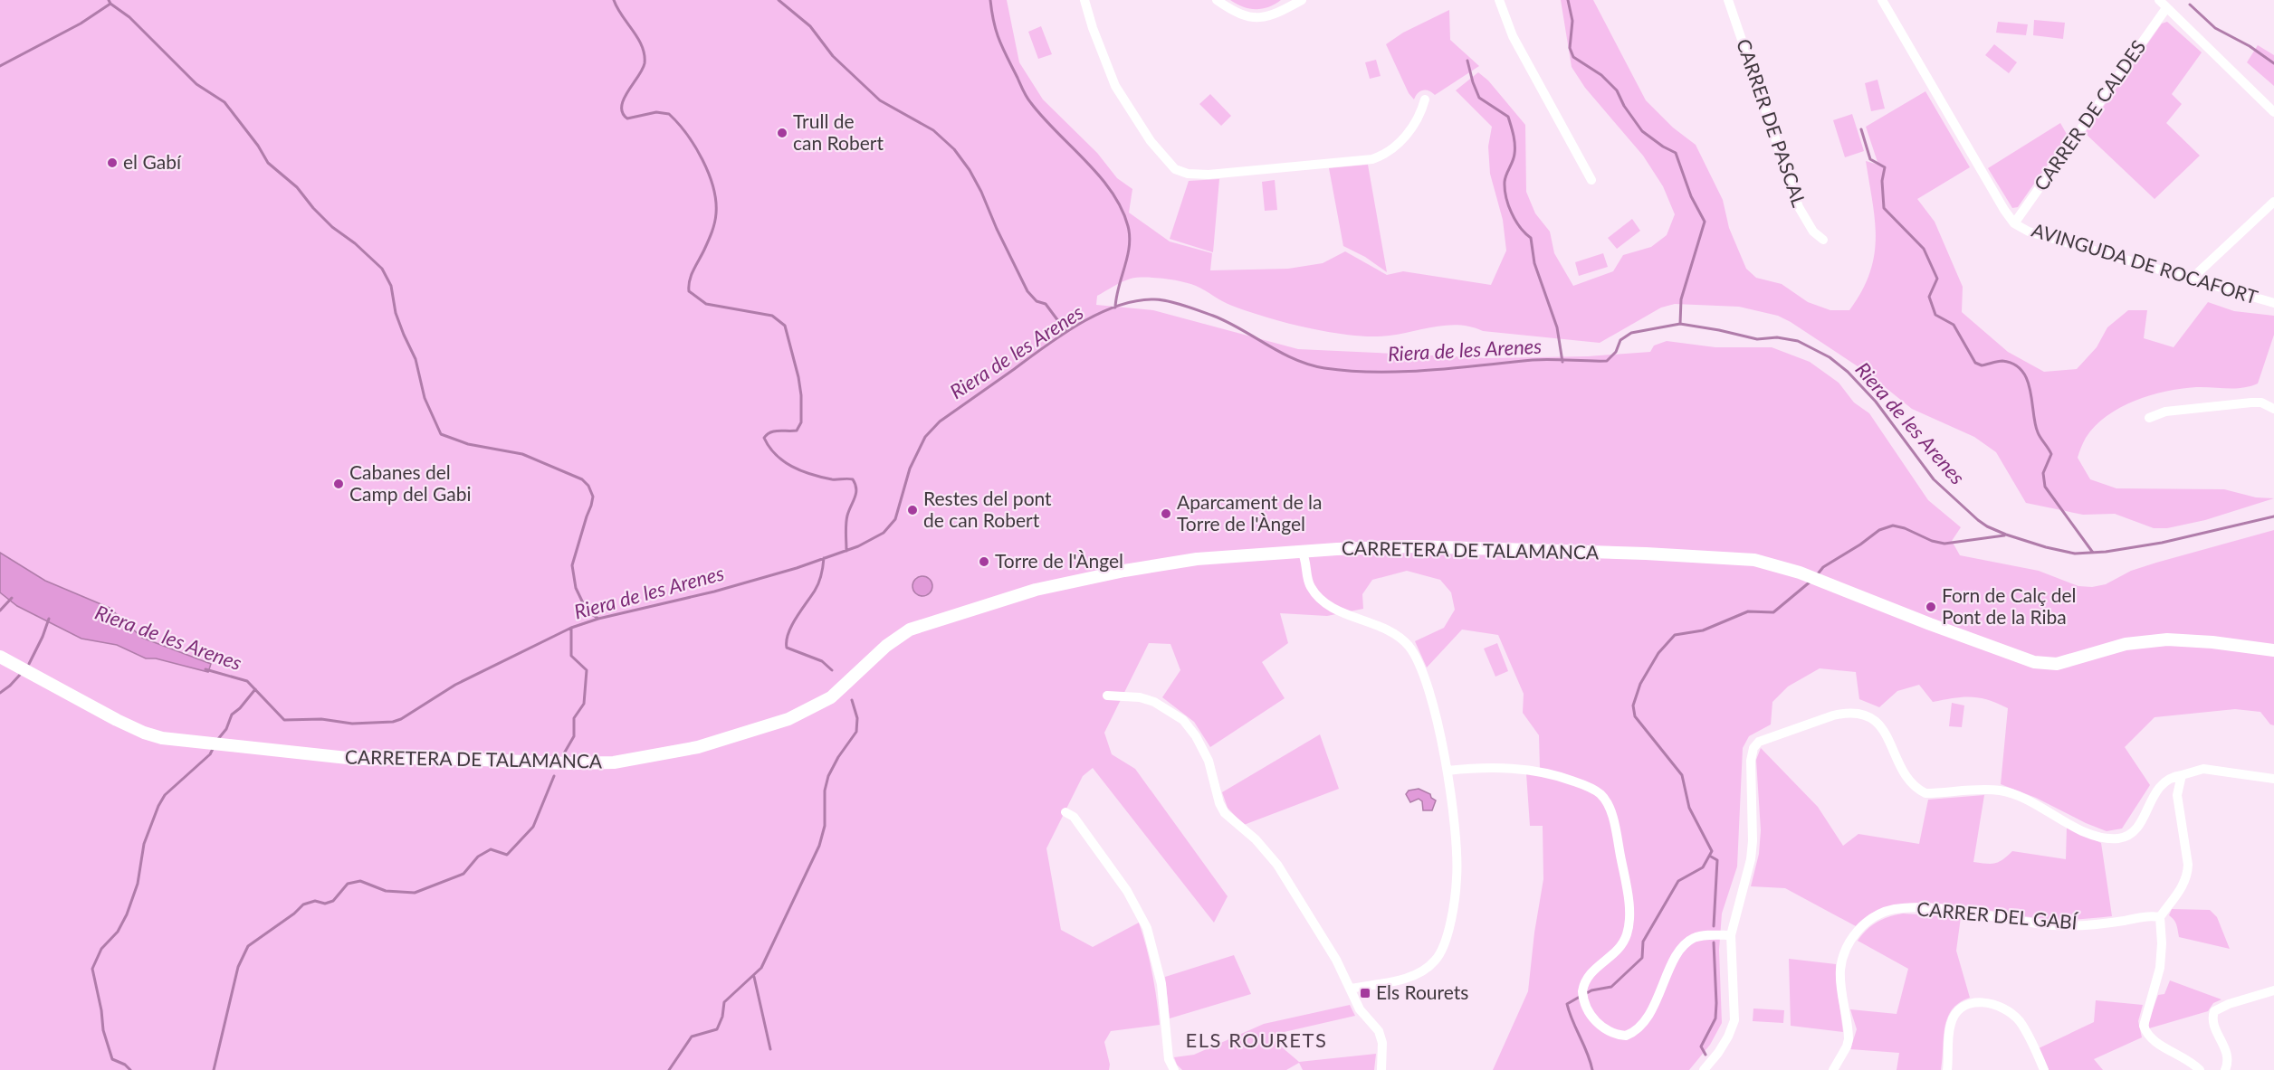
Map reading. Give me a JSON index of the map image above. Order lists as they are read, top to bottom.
{
  "streets": {
    "street": [
      "CARRER DE CALDES",
      "CARRER DE PASCAL",
      "AVINGUDA DE ROCAFORT",
      "CARRETERA DE TALAMANCA",
      "CARRER DEL GABÍ"
    ]
  },
  "crossings": [
    ["CARRER DE CALDES", "AVINGUDA DE ROCAFORT"]
  ],
  "districts": ["ELS ROURETS"],
  "water": ["Riera de les Arenes"],
  "places": {
    "other": [
      "Trull de can Robert",
      "el Gabí",
      "Cabanes del Camp del Gabi",
      "Restes del pont de can Robert",
      "Aparcament de la Torre de l'Àngel",
      "Torre de l'Àngel",
      "Forn de Calç del Pont de la Riba"
    ],
    "transit": ["Els Rourets"]
  }
}
